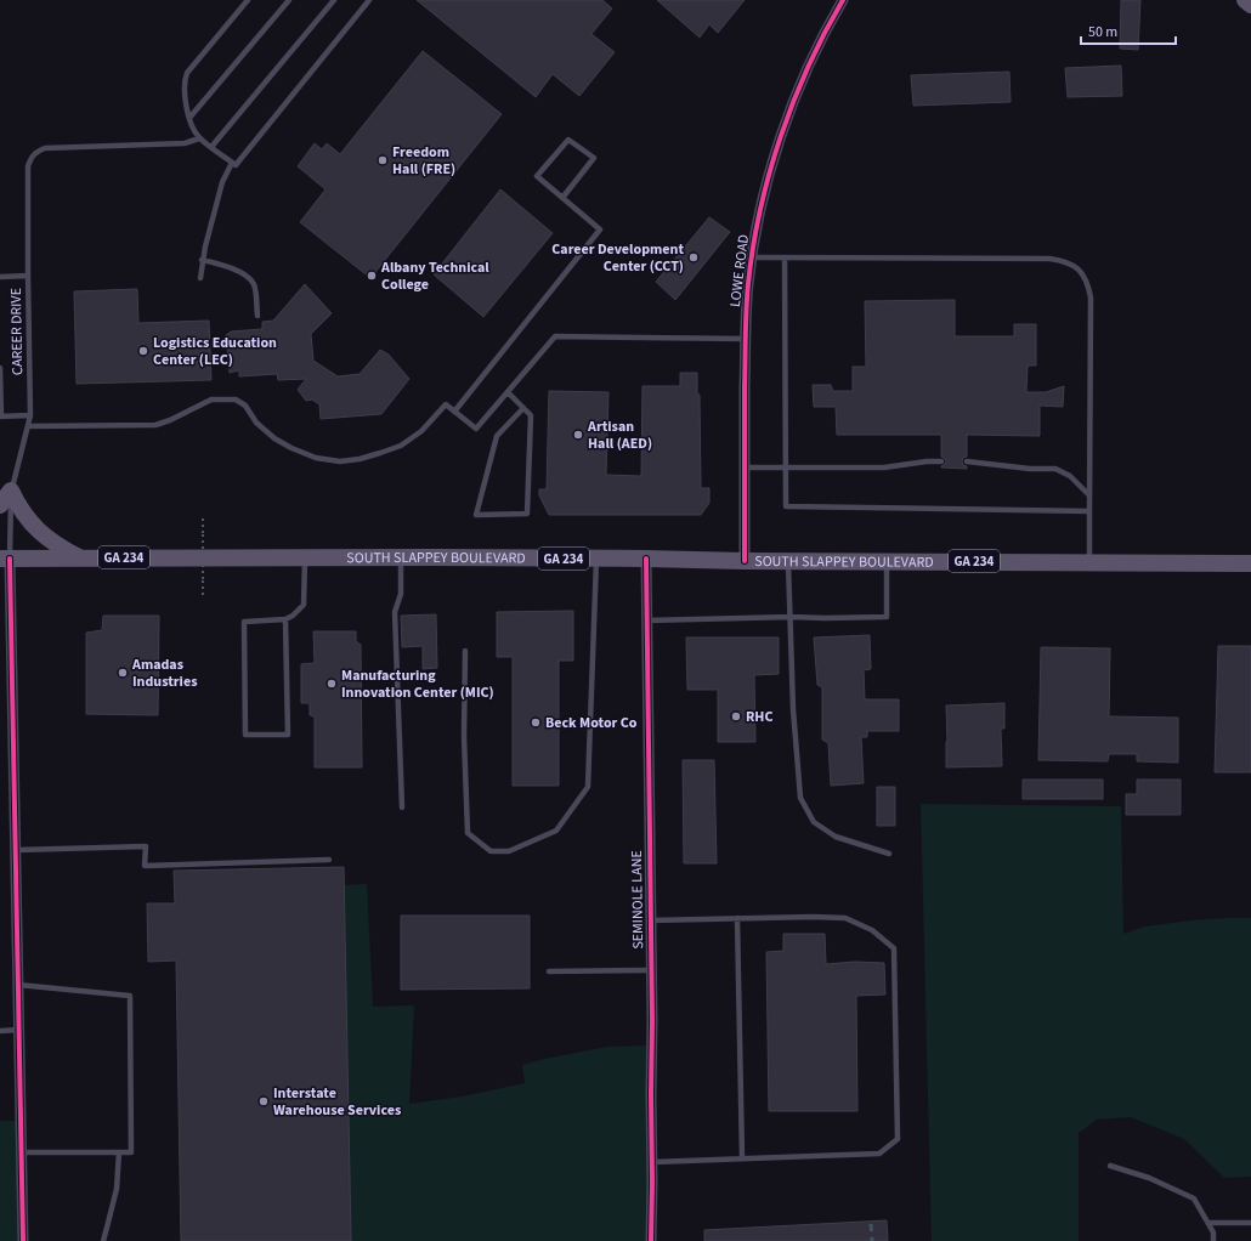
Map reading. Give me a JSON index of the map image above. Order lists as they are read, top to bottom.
{
  "streets": {
    "main road": ["GA 234", "SOUTH SLAPPEY BOULEVARD"],
    "street": ["LOWE ROAD", "SEMINOLE LANE"],
    "lane": ["CAREER DRIVE"]
  },
  "crossings": [
    ["LOWE ROAD", "SOUTH SLAPPEY BOULEVARD"],
    ["CAREER DRIVE", "SOUTH SLAPPEY BOULEVARD"],
    ["SOUTH SLAPPEY BOULEVARD", "SEMINOLE LANE"]
  ],
  "places": [
    "Freedom Hall (FRE)",
    "Career Development Center (CCT)",
    "Albany Technical College",
    "Logistics Education Center (LEC)",
    "Artisan Hall (AED)",
    "Amadas Industries",
    "Manufacturing Innovation Center (MIC)",
    "RHC",
    "Beck Motor Co",
    "Interstate Warehouse Services"
  ],
  "scale_bar": "50 m"
}
